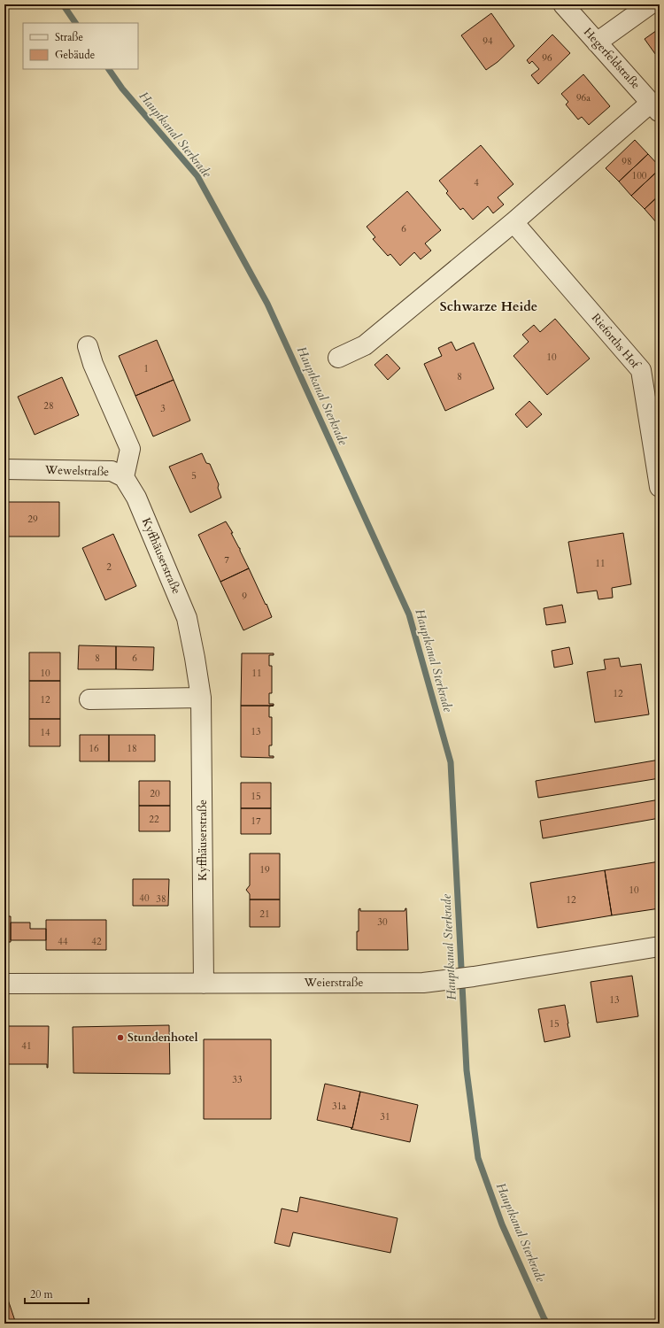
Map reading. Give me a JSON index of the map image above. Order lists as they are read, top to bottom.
{
  "streets": {
    "street": [
      "Hegerfeldstraße",
      "Rieforths Hof",
      "Wewelstraße",
      "Kyffhäuserstraße",
      "Weierstraße"
    ]
  },
  "crossings": [
    ["Wewelstraße", "Kyffhäuserstraße"],
    ["Kyffhäuserstraße", "Weierstraße"]
  ],
  "districts": ["Schwarze Heide"],
  "water": ["Hauptkanal Sterkrade"],
  "places": ["Stundenhotel"],
  "house_numbers": [
    "94",
    "96",
    "96a",
    "98",
    "100",
    "4",
    "6",
    "10",
    "1",
    "8",
    "28",
    "3",
    "5",
    "29",
    "7",
    "11",
    "2",
    "9",
    "8",
    "6",
    "10",
    "11",
    "12",
    "12",
    "13",
    "14",
    "16",
    "18",
    "20",
    "15",
    "22",
    "17",
    "19",
    "10",
    "40",
    "38",
    "12",
    "21",
    "30",
    "44",
    "42",
    "13",
    "15",
    "41",
    "33",
    "31a",
    "31"
  ],
  "legend": ["Straße", "Gebäude"],
  "scale_bar": "20 m"
}
